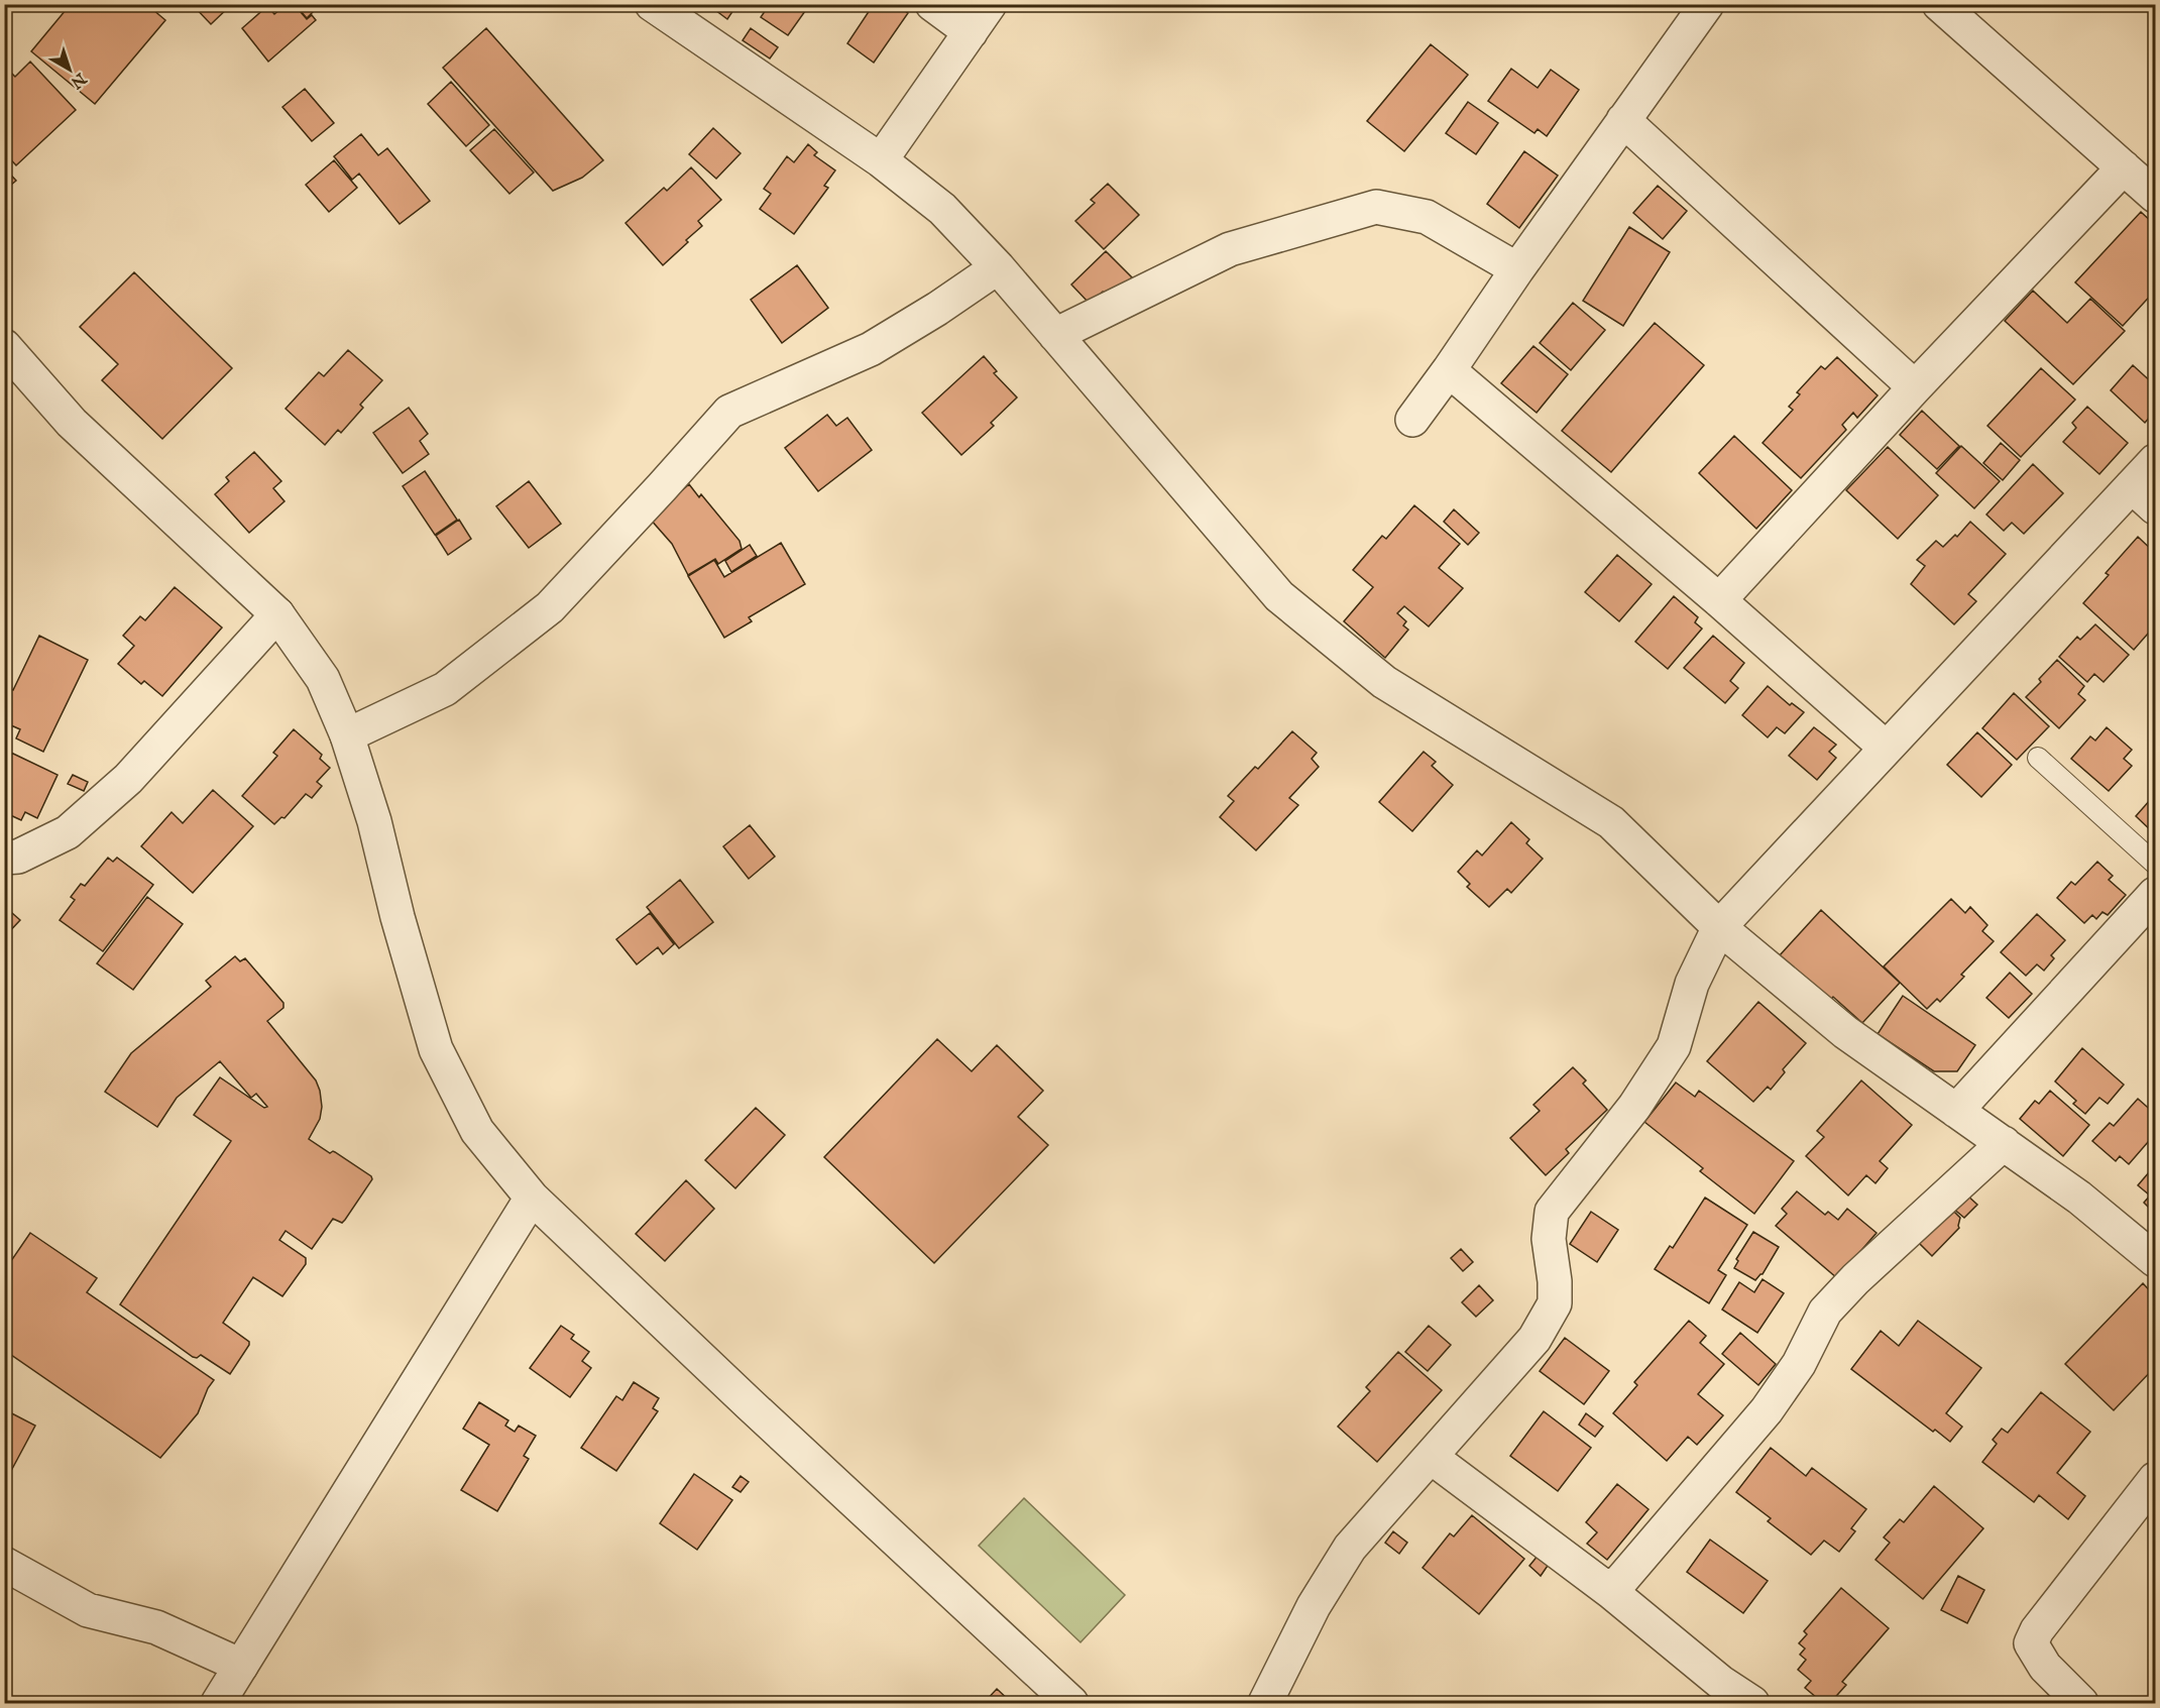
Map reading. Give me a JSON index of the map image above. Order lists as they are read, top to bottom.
{
  "north": "bottom right"
}
